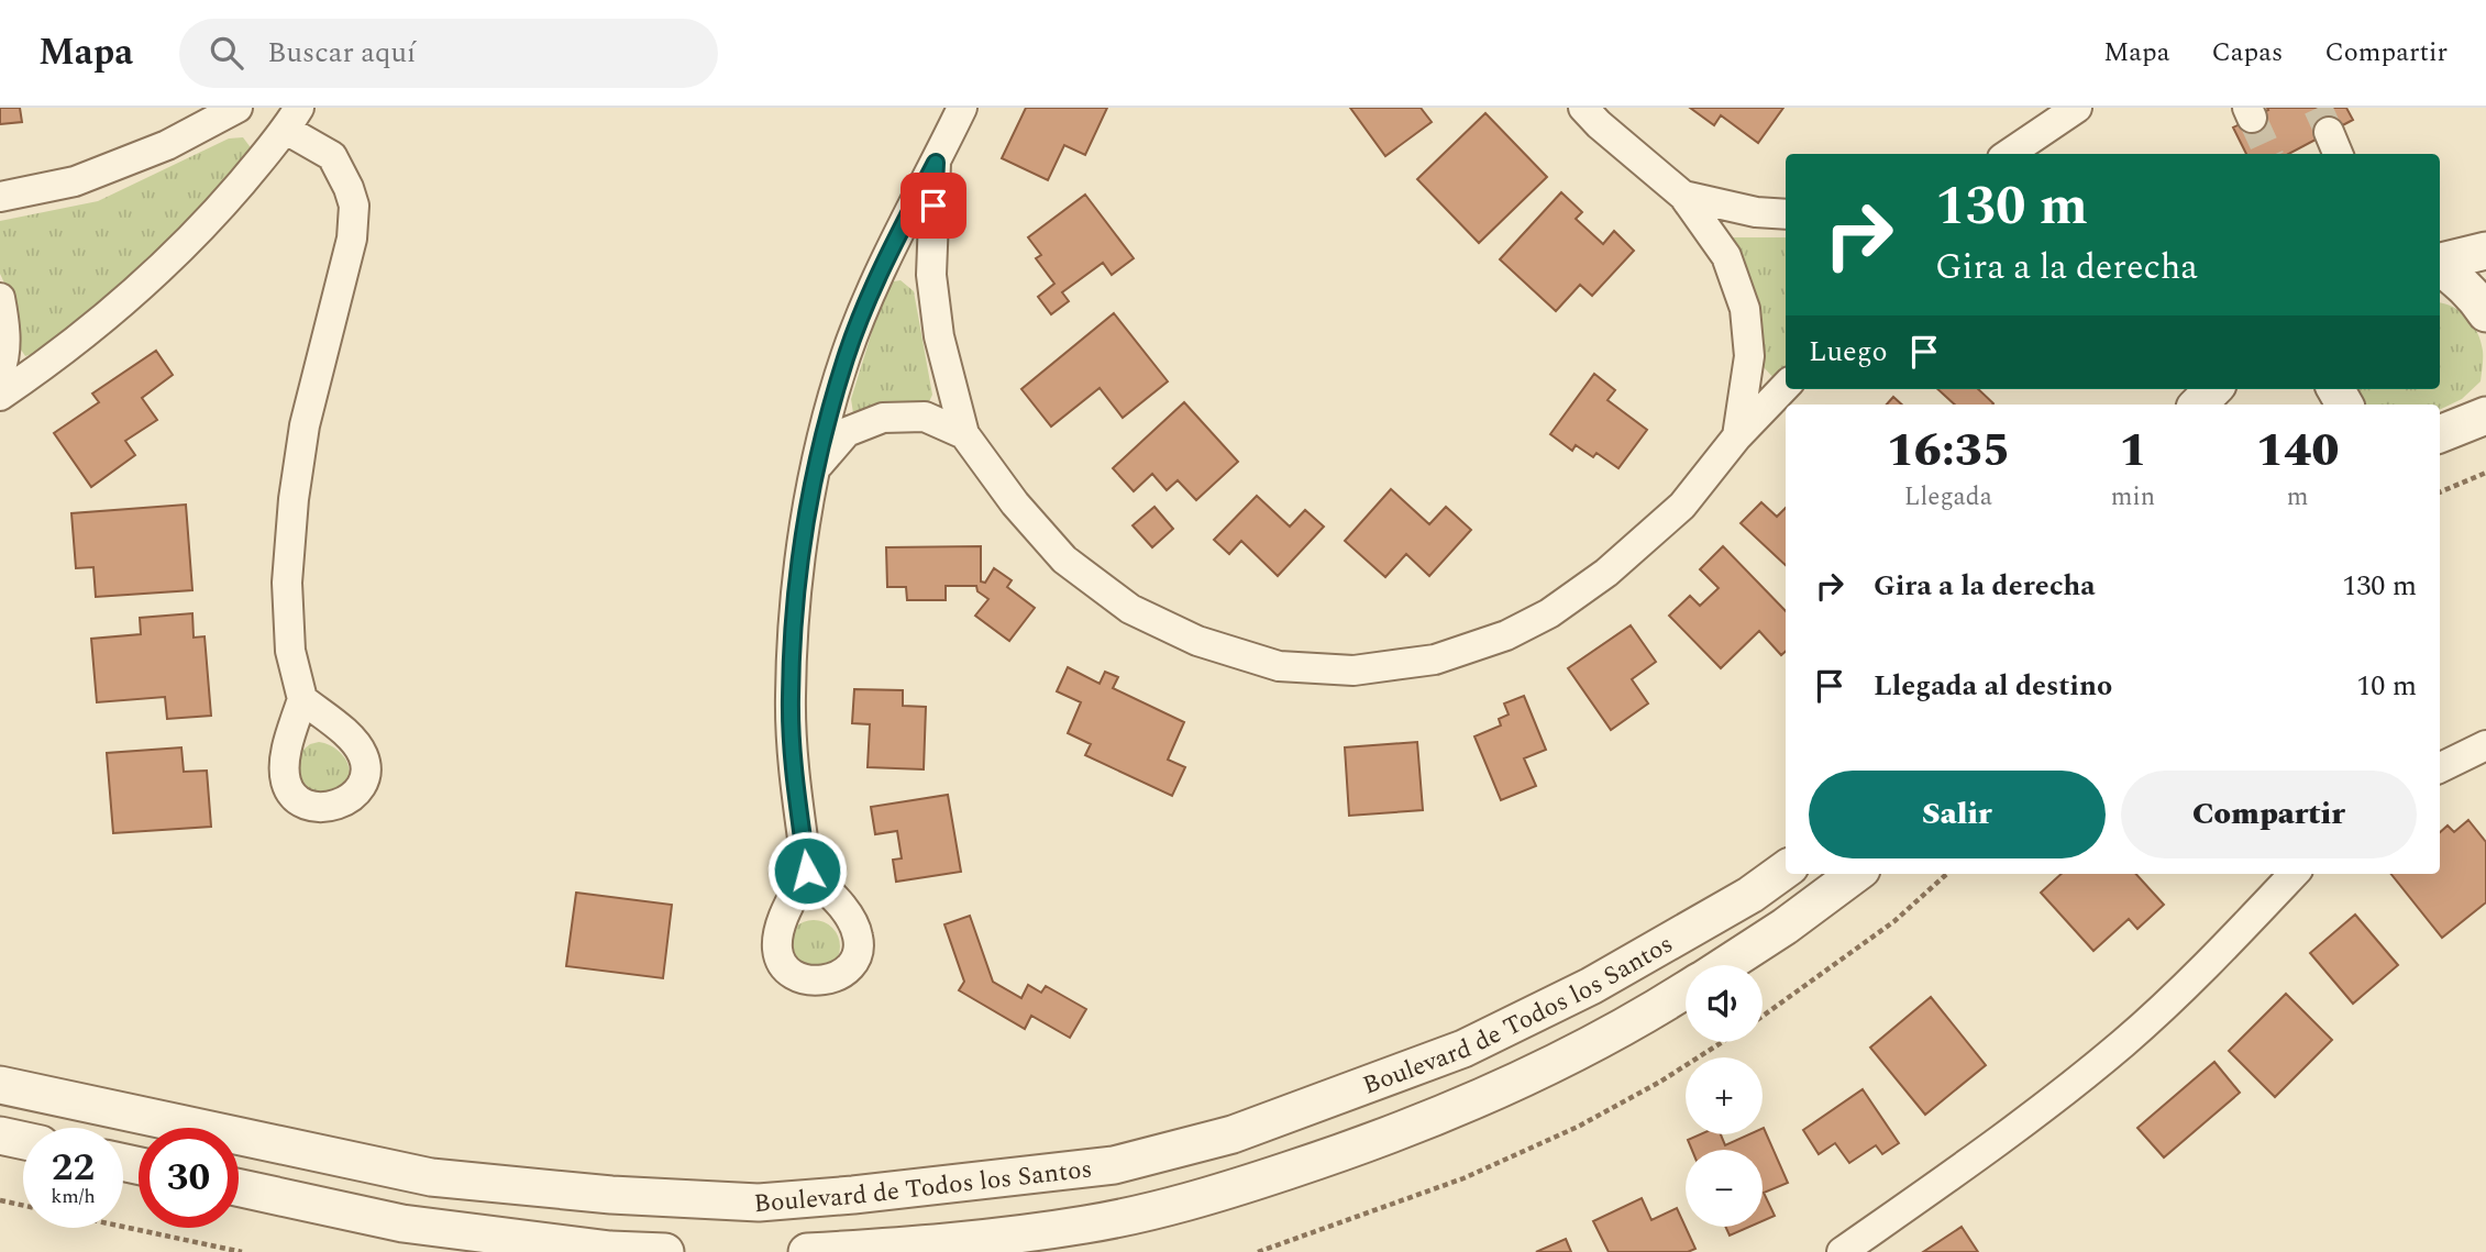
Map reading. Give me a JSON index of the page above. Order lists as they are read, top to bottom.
{
  "streets": {
    "street": ["Boulevard de Todos los Santos"]
  },
  "page": {
    "header": "Mapa",
    "search": "Buscar aquí",
    "nav": ["Mapa", "Capas", "Compartir"],
    "turn": ["130 m", "Gira a la derecha"],
    "then": "Luego",
    "eta": [
      "16:35",
      "Llegada",
      "1",
      "min",
      "140",
      "m"
    ],
    "list": [
      {
        "name": "Gira a la derecha",
        "value": "130 m"
      },
      {
        "name": "Llegada al destino",
        "value": "10 m"
      }
    ],
    "buttons": ["Salir", "Compartir"],
    "map_buttons": ["+", "−"],
    "speed": "22 km/h",
    "limit": "30"
  }
}
